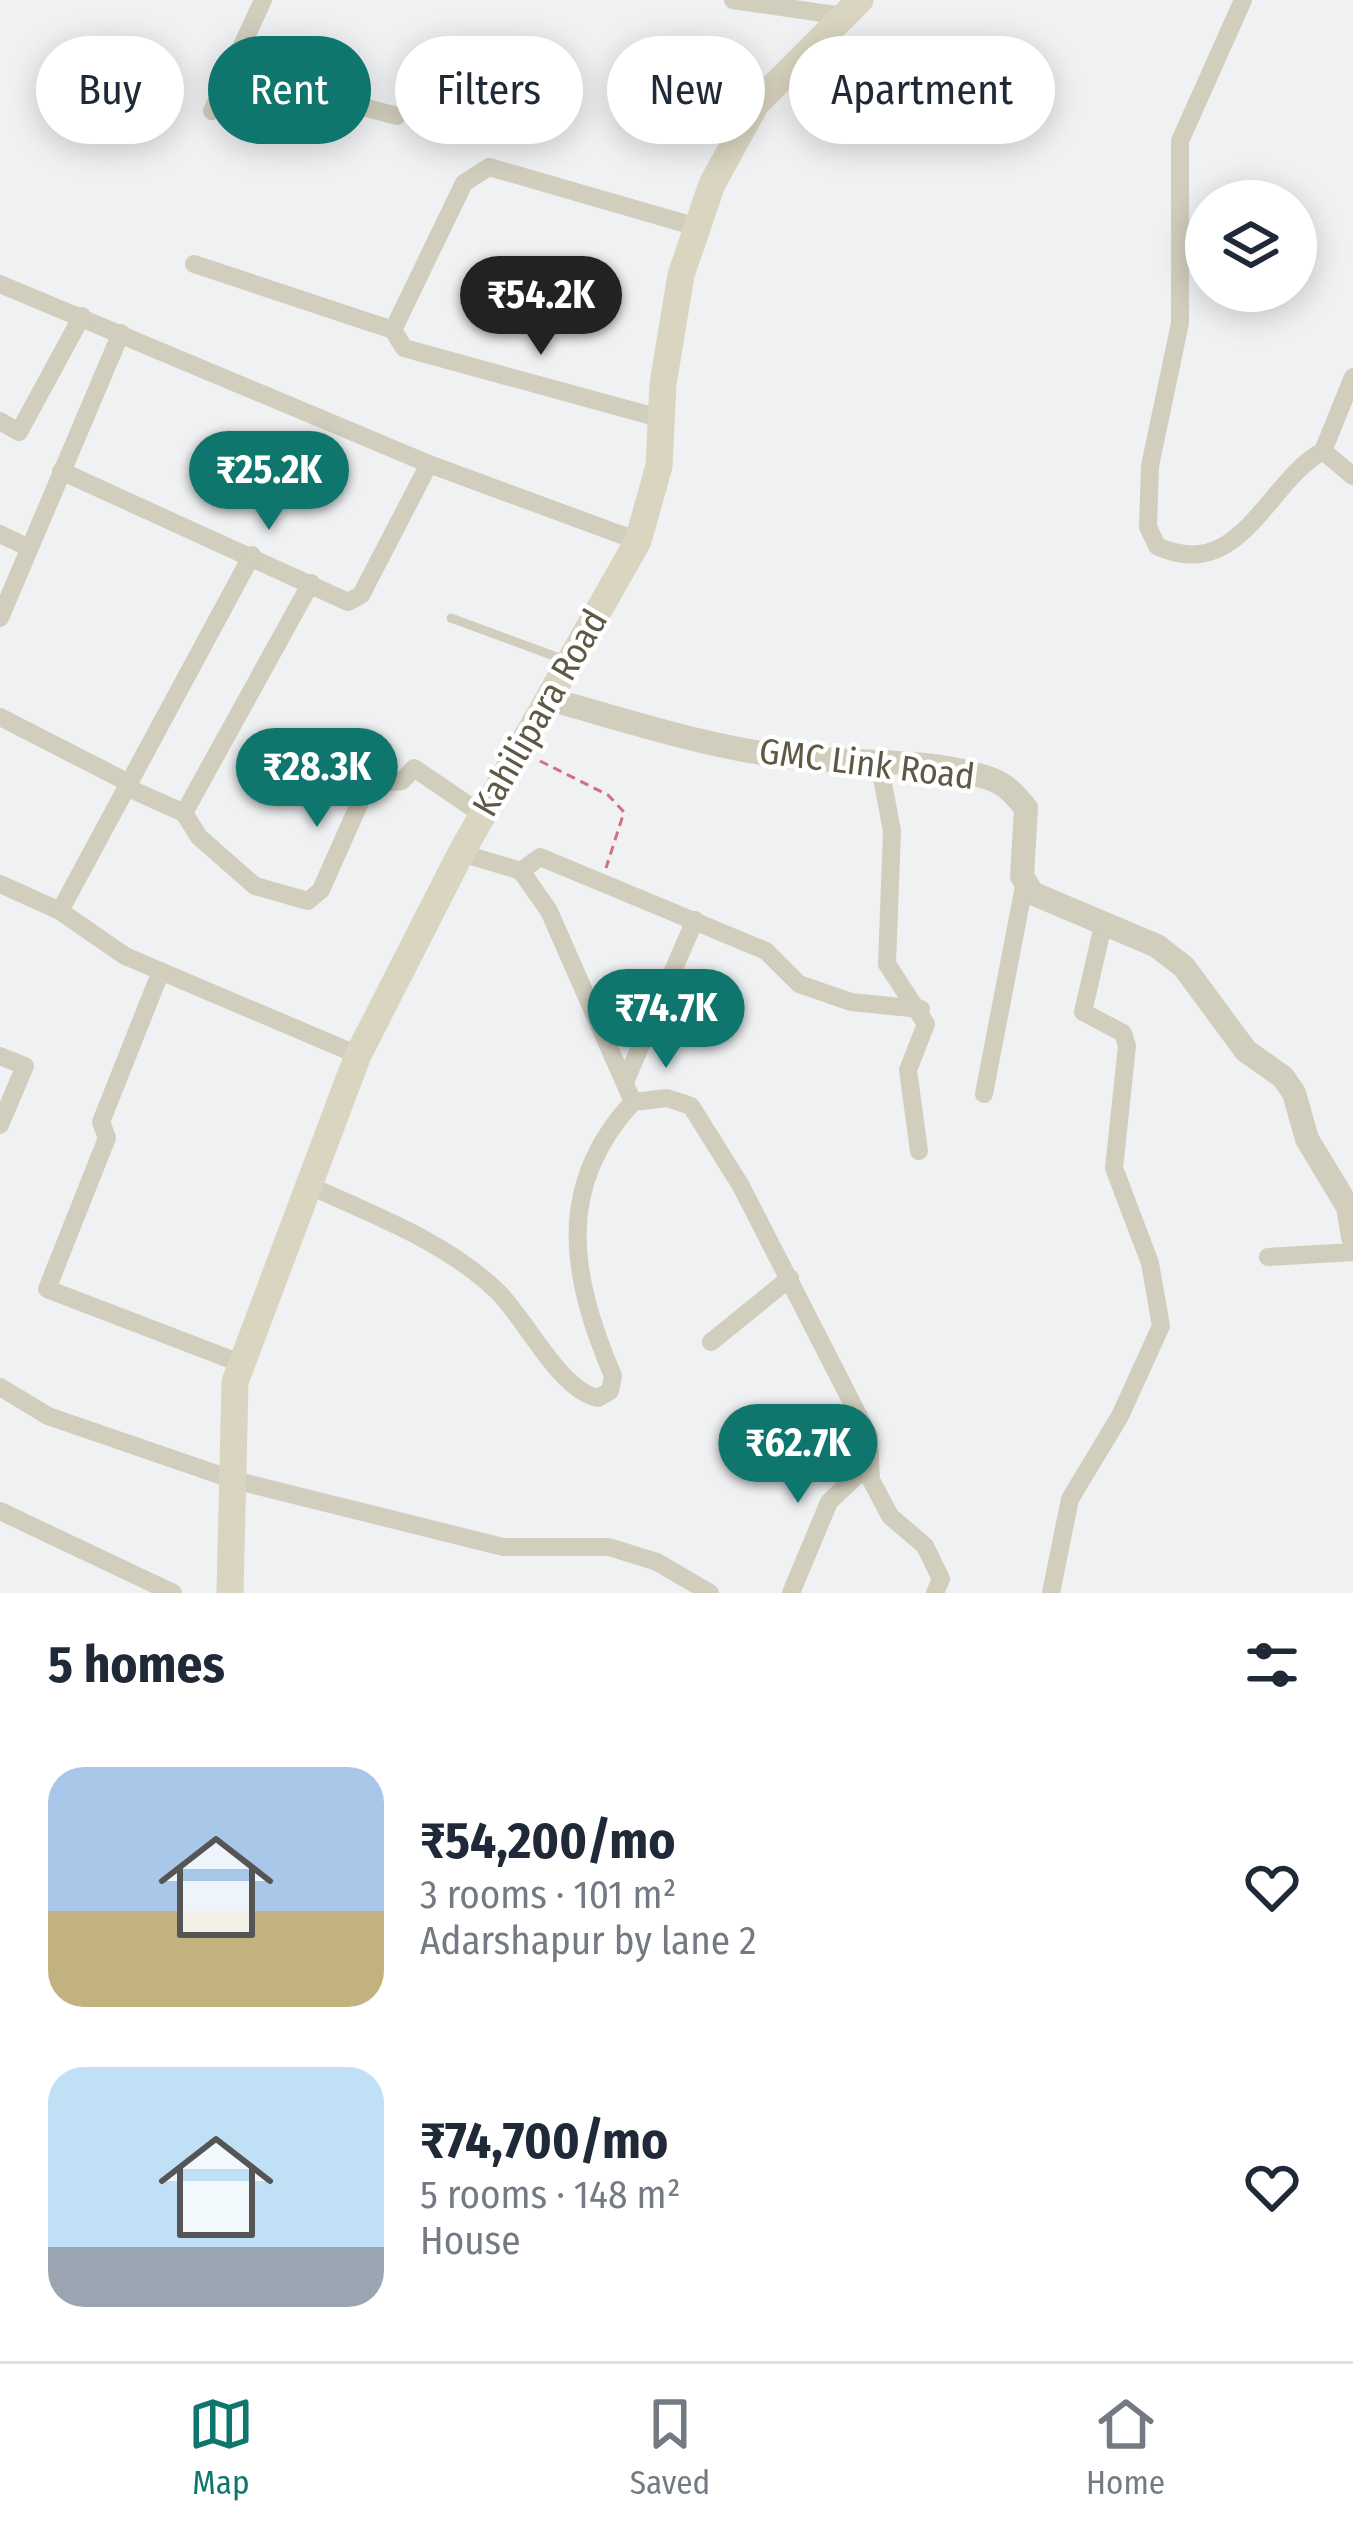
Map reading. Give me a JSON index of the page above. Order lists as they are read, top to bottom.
{
  "streets": {
    "main road": ["Kahilipara Road"],
    "street": ["GMC Link Road"]
  },
  "crossings": [
    ["Kahilipara Road", "GMC Link Road"]
  ],
  "page": {
    "chip": [
      "Buy",
      "Rent",
      "Filters",
      "New",
      "Apartment"
    ],
    "price": [
      "₹54.2K",
      "₹25.2K",
      "₹28.3K",
      "₹74.7K",
      "₹62.7K"
    ],
    "heading": "5 homes",
    "list": [
      {
        "name": "₹54,200/mo",
        "note": "3 rooms · 101 m² · Adarshapur by lane 2"
      },
      {
        "name": "₹74,700/mo",
        "note": "5 rooms · 148 m² · House"
      }
    ],
    "tabs": ["Map", "Saved", "Home"]
  }
}
